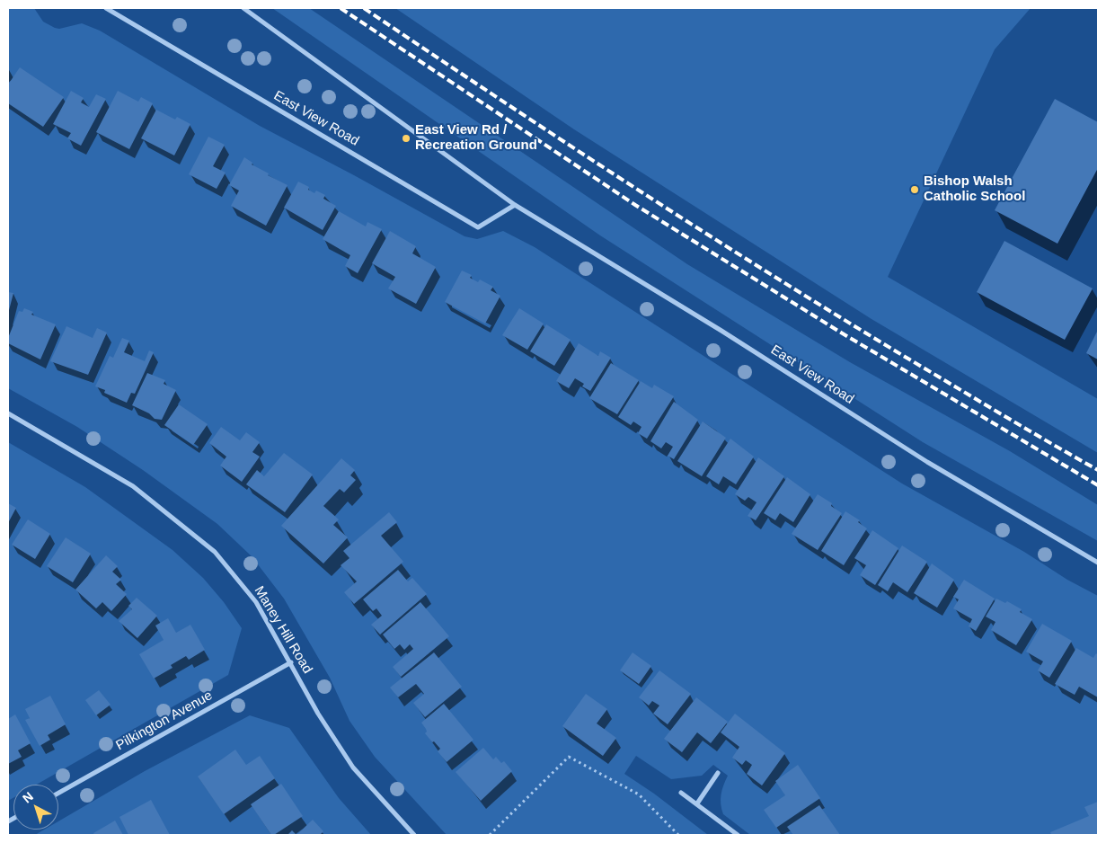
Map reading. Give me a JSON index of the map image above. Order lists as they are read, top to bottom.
{
  "streets": {
    "street": ["East View Road", "Maney Hill Road", "Pilkington Avenue"]
  },
  "crossings": [
    ["Maney Hill Road", "Pilkington Avenue"]
  ],
  "places": ["East View Rd / Recreation Ground", "Bishop Walsh Catholic School"],
  "north": "top left"
}
